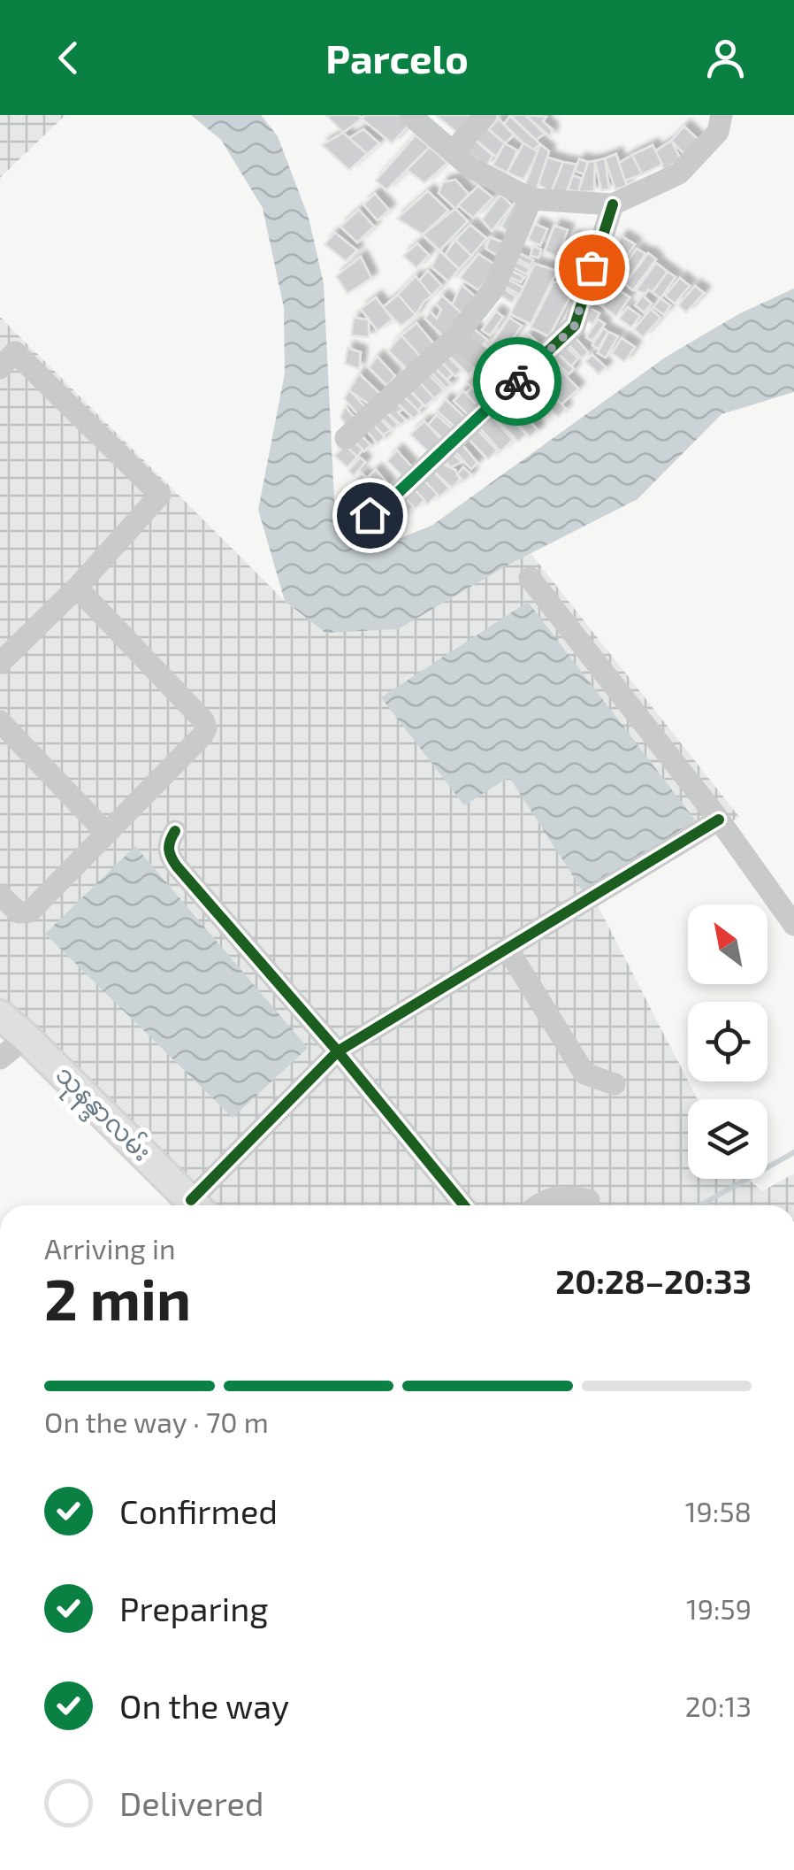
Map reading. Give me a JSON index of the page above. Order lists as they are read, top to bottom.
{
  "streets": {
    "main road": ["သုနန္ဒာလမ်း"]
  },
  "north": "top left",
  "page": {
    "header": "Parcelo",
    "heading": ["2 min", "Arriving in", "20:28–20:33"],
    "bar": "On the way · 70 m",
    "list": [
      ["Confirmed", "19:58"],
      ["Preparing", "19:59"],
      ["On the way", "20:13"],
      "Delivered"
    ]
  }
}
